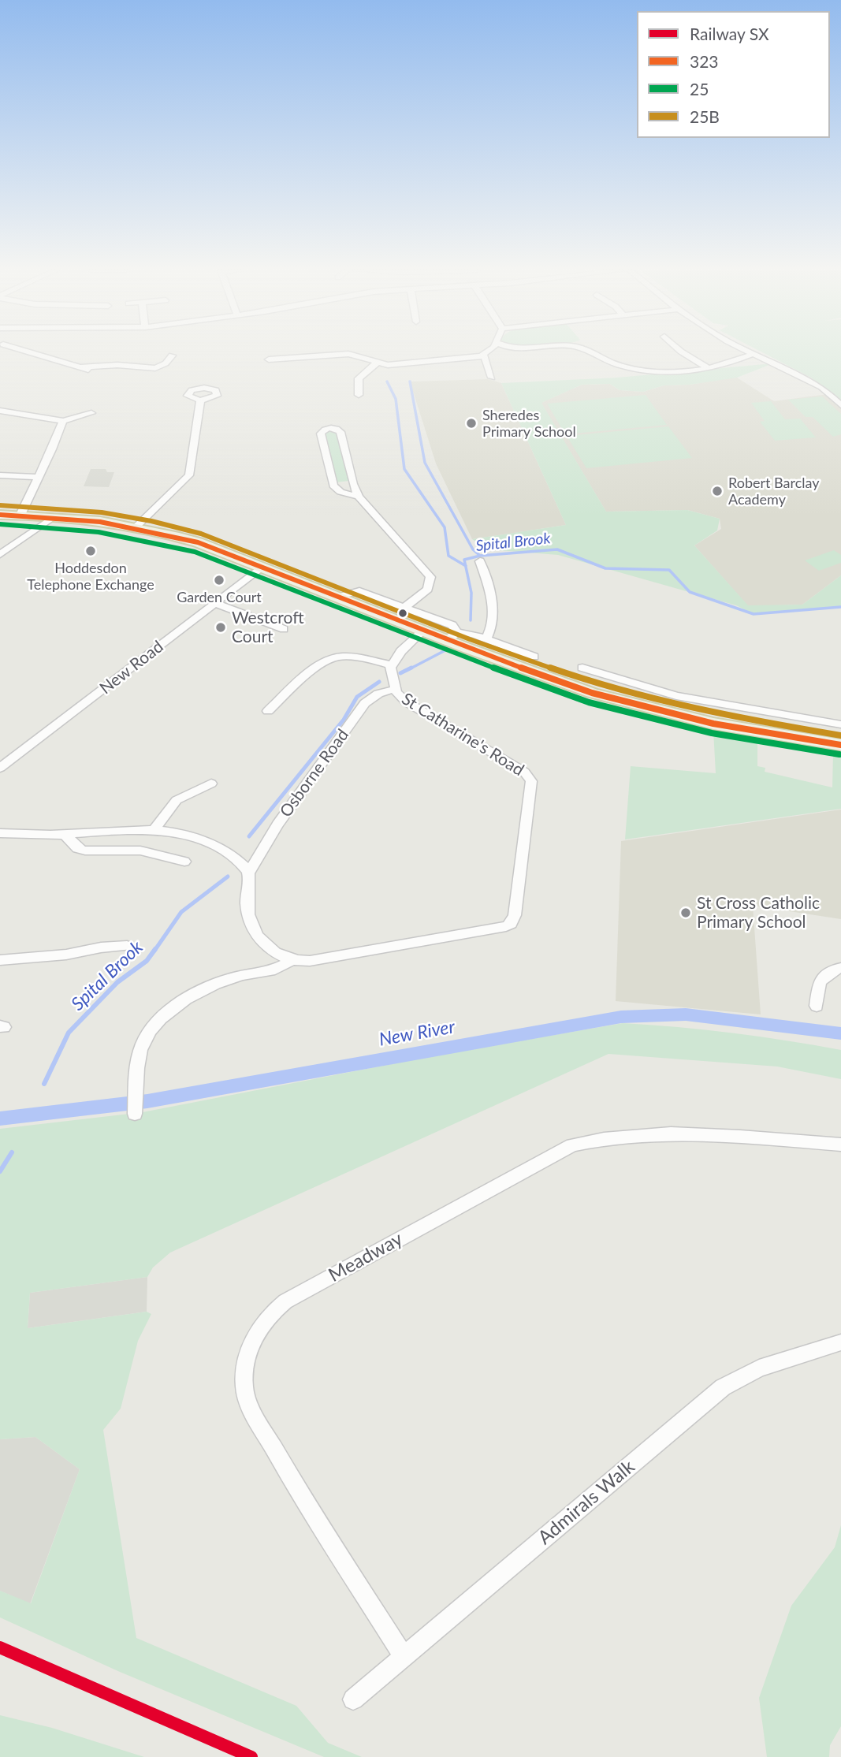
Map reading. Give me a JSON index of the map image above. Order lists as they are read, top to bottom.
{
  "streets": {
    "street": [
      "New Road",
      "St Catharine's Road",
      "Osborne Road",
      "Meadway",
      "Admirals Walk"
    ]
  },
  "crossings": [
    ["St Catharine's Road", "Osborne Road"],
    ["Meadway", "Admirals Walk"]
  ],
  "water": ["Spital Brook", "New River"],
  "places": [
    "Sheredes Primary School",
    "Robert Barclay Academy",
    "Hoddesdon Telephone Exchange",
    "Garden Court",
    "Westcroft Court",
    "St Cross Catholic Primary School"
  ],
  "lines": [
    "transit line 25B",
    "transit line 323",
    "transit line 25",
    "rail line SX"
  ],
  "legend": [
    "Railway SX",
    "323",
    "25",
    "25B"
  ]
}
